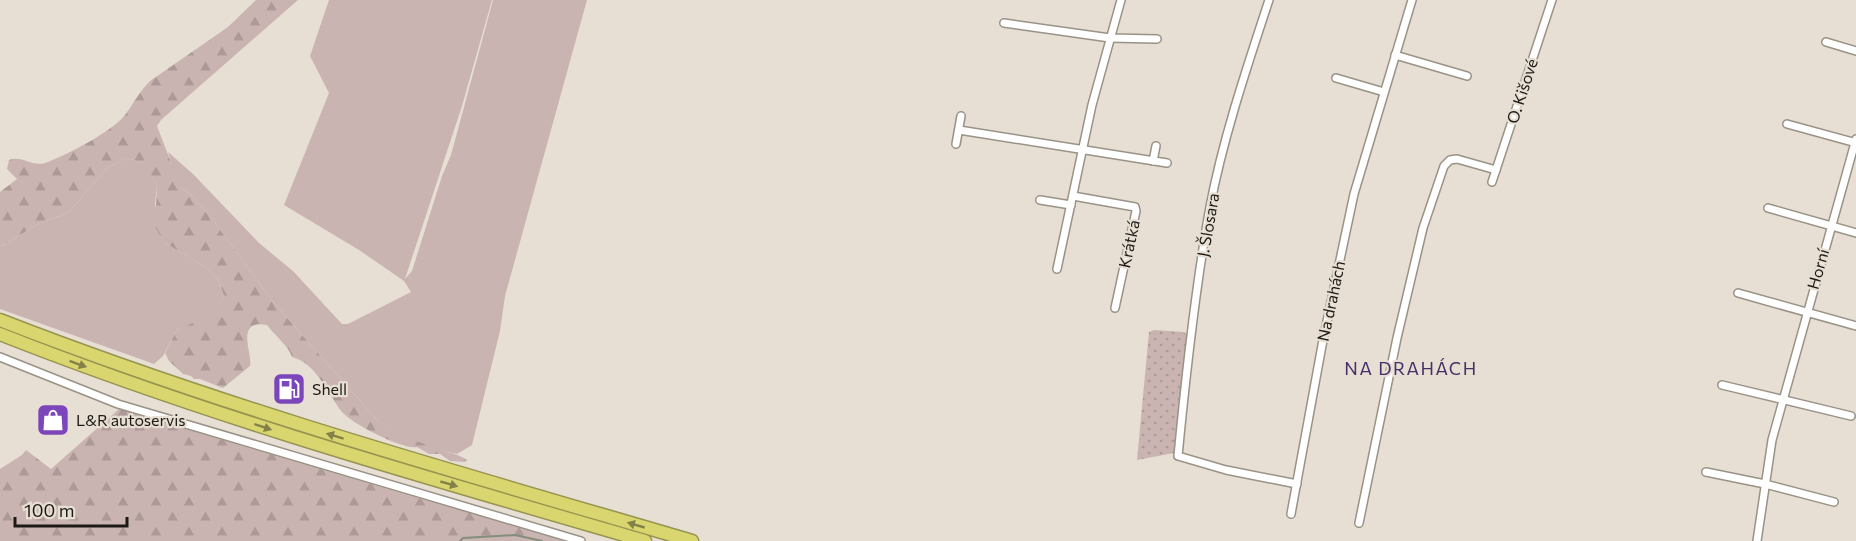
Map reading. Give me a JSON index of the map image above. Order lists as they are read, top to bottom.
{
  "streets": {
    "street": [
      "O. Kišové",
      "J. Šlosara",
      "Krátká",
      "Horní",
      "Na drahách"
    ]
  },
  "crossings": [
    ["J. Šlosara", "Na drahách"]
  ],
  "districts": ["NA DRAHÁCH"],
  "places": {
    "fuel station": ["Shell"],
    "shop": ["L&R autoservis"]
  },
  "scale_bar": "100 m"
}
